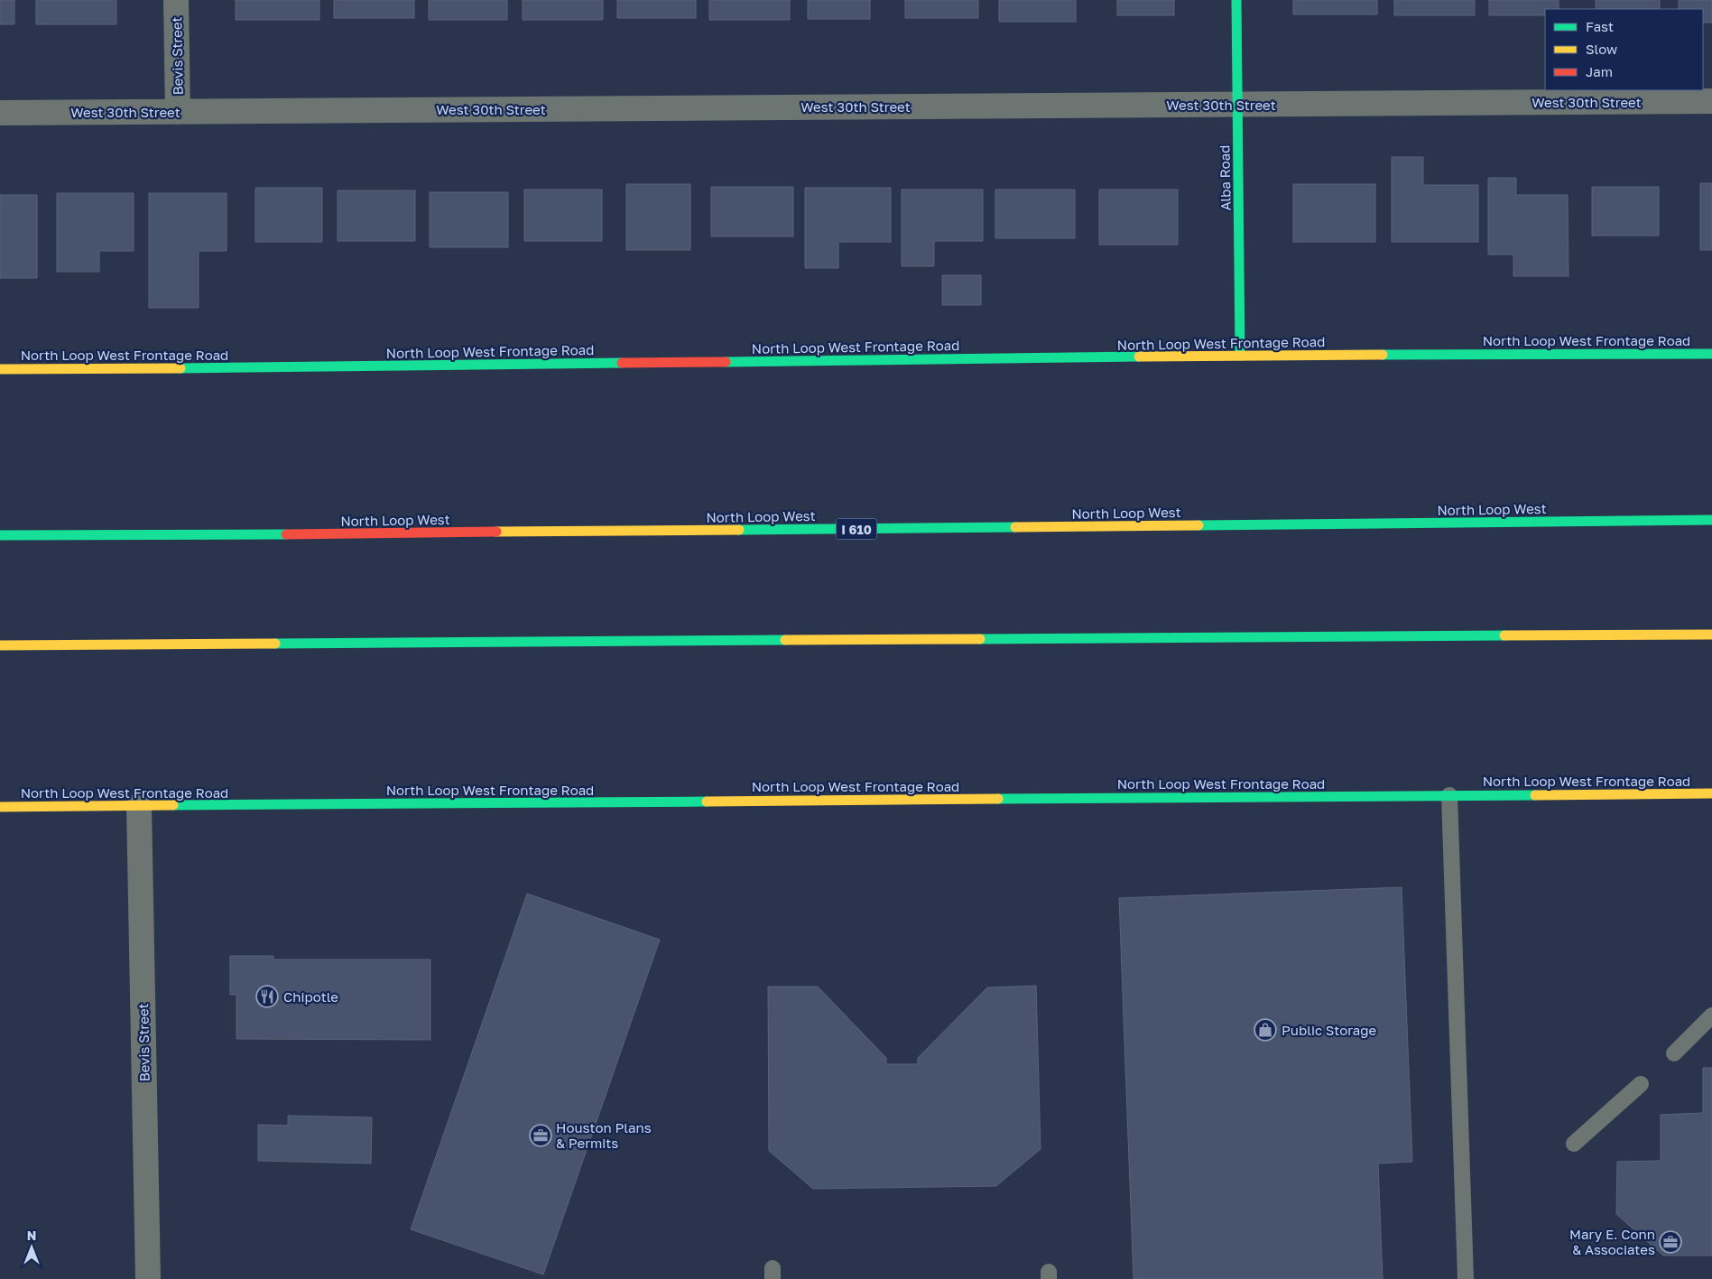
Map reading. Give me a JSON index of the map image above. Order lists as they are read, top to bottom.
{
  "streets": {
    "main road": [
      "Alba Road",
      "North Loop West Frontage Road",
      "North Loop West",
      "I 610"
    ],
    "street": ["Bevis Street", "West 30th Street"]
  },
  "crossings": [
    ["Bevis Street", "West 30th Street"],
    ["Bevis Street", "North Loop West Frontage Road"],
    ["West 30th Street", "Alba Road"],
    ["Alba Road", "North Loop West Frontage Road"]
  ],
  "places": {
    "restaurant": ["Chipotle"],
    "shop": ["Public Storage"],
    "office": ["Houston Plans & Permits", "Mary E. Conn & Associates"]
  },
  "legend": ["Fast", "Slow", "Jam"],
  "north": "top"
}
